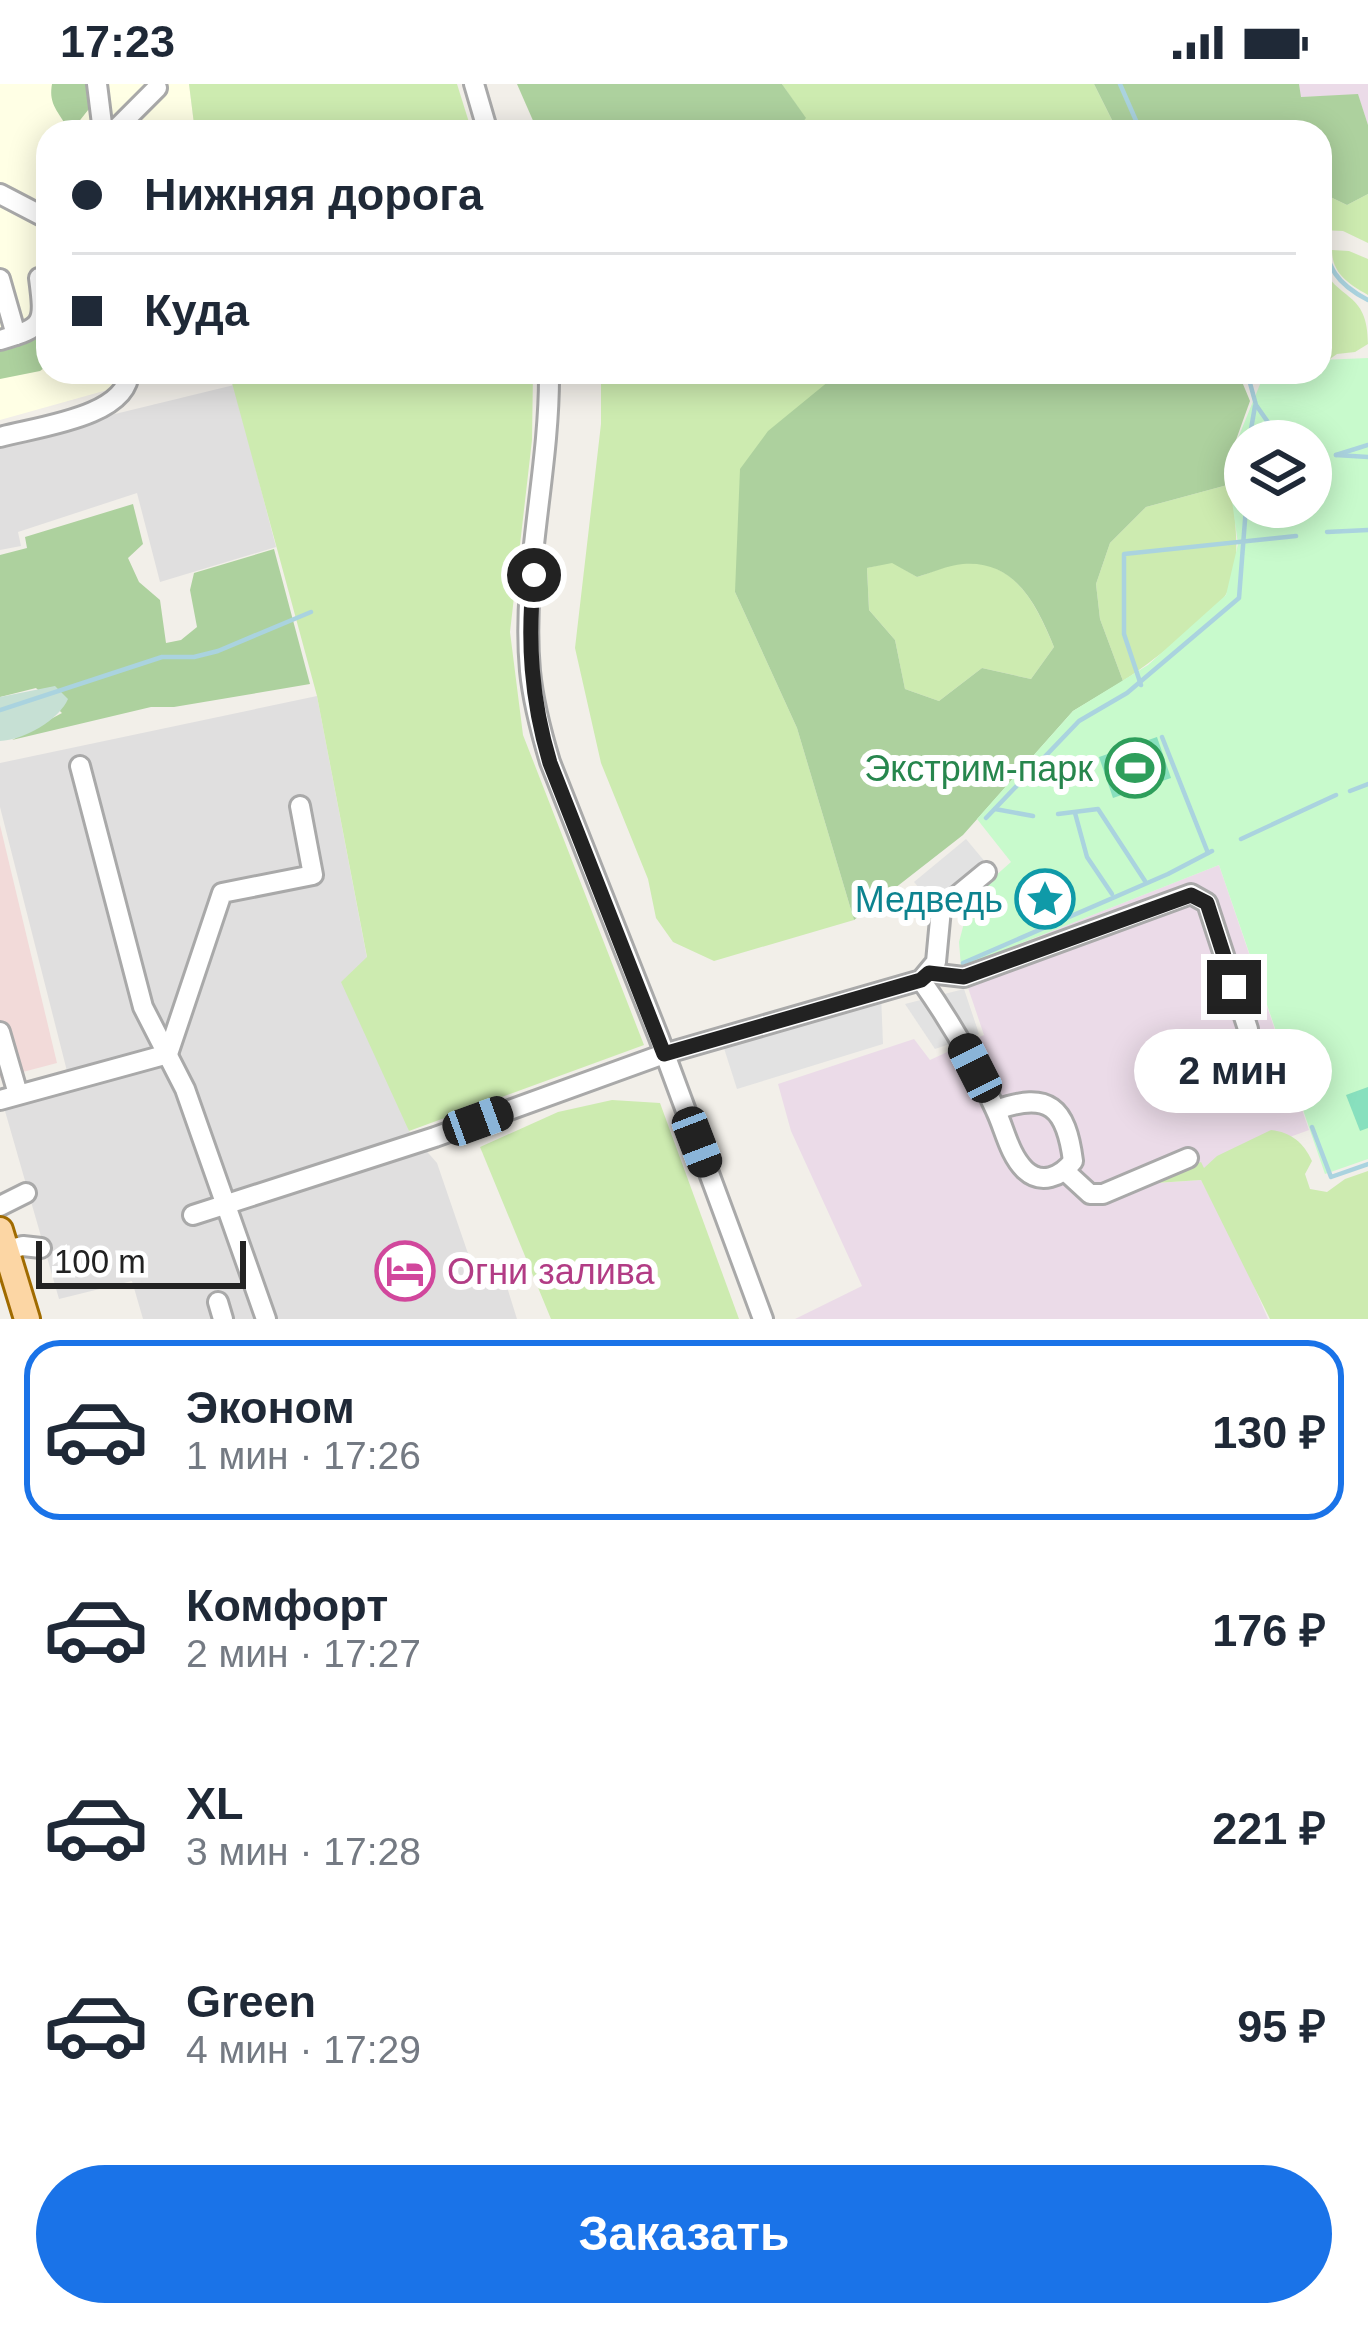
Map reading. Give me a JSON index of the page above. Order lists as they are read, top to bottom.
{
  "places": {
    "sports": ["Экстрим-парк"],
    "place": ["Медведь"],
    "hotel": ["Огни залива"]
  },
  "scale_bar": "100 m",
  "page": {
    "status": "17:23",
    "banner": ["Нижняя дорога", "Куда"],
    "bubble": "2 мин",
    "scale": "100 m",
    "list": [
      {
        "name": "Эконом",
        "note": "1 мин · 17:26",
        "value": "130 ₽"
      },
      {
        "name": "Комфорт",
        "note": "2 мин · 17:27",
        "value": "176 ₽"
      },
      {
        "name": "XL",
        "note": "3 мин · 17:28",
        "value": "221 ₽"
      },
      {
        "name": "Green",
        "note": "4 мин · 17:29",
        "value": "95 ₽"
      }
    ],
    "buttons": "Заказать"
  }
}
